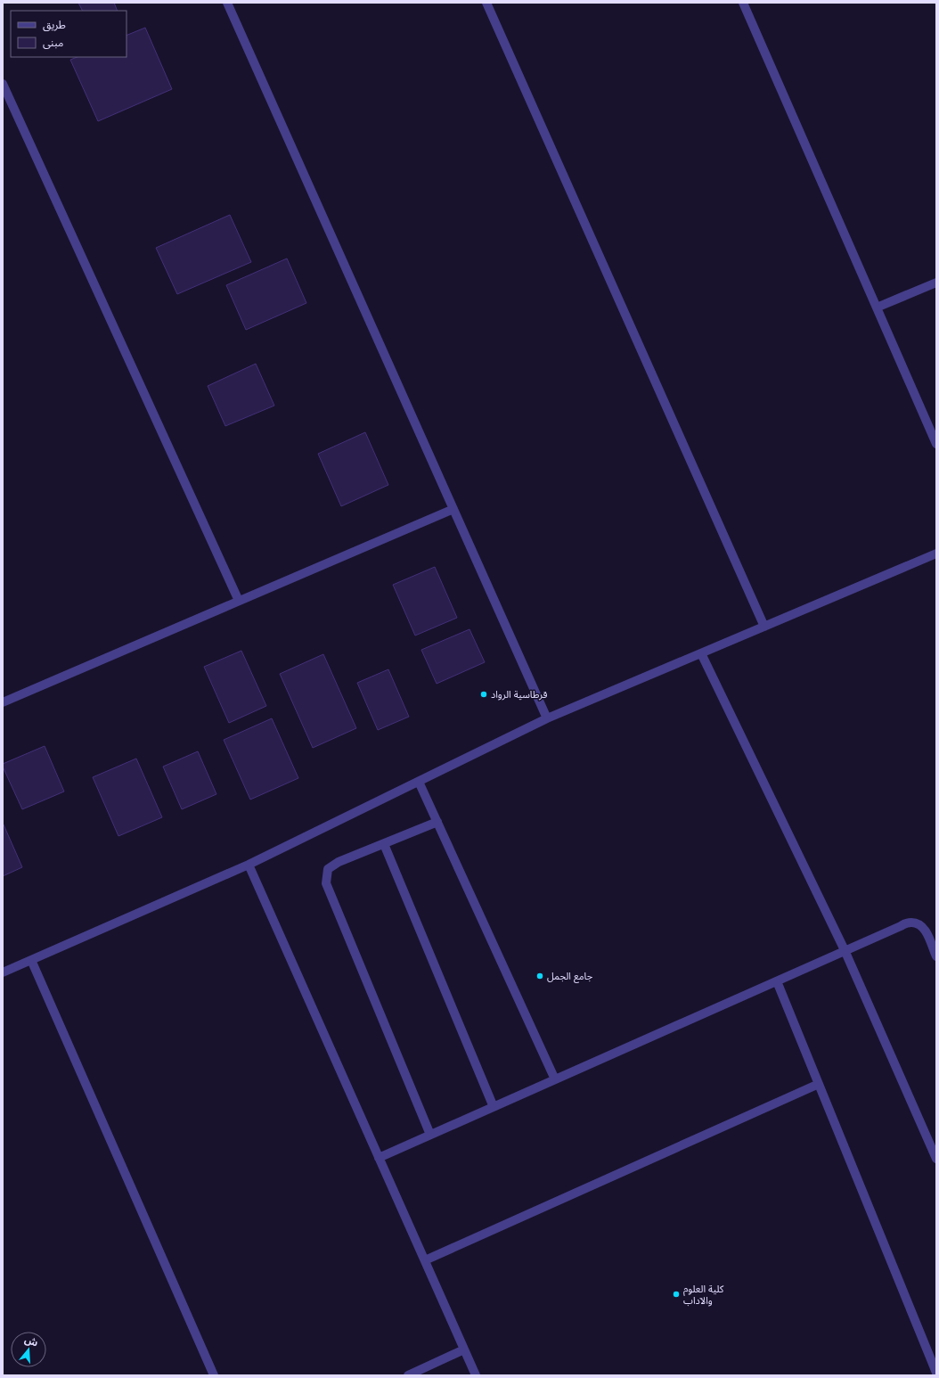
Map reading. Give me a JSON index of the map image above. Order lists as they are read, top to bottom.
{
  "places": ["قرطاسية الرواد", "جامع الجمل", "كلية العلوم والآداب"],
  "legend": ["طريق", "مبنى"],
  "north": "top"
}
